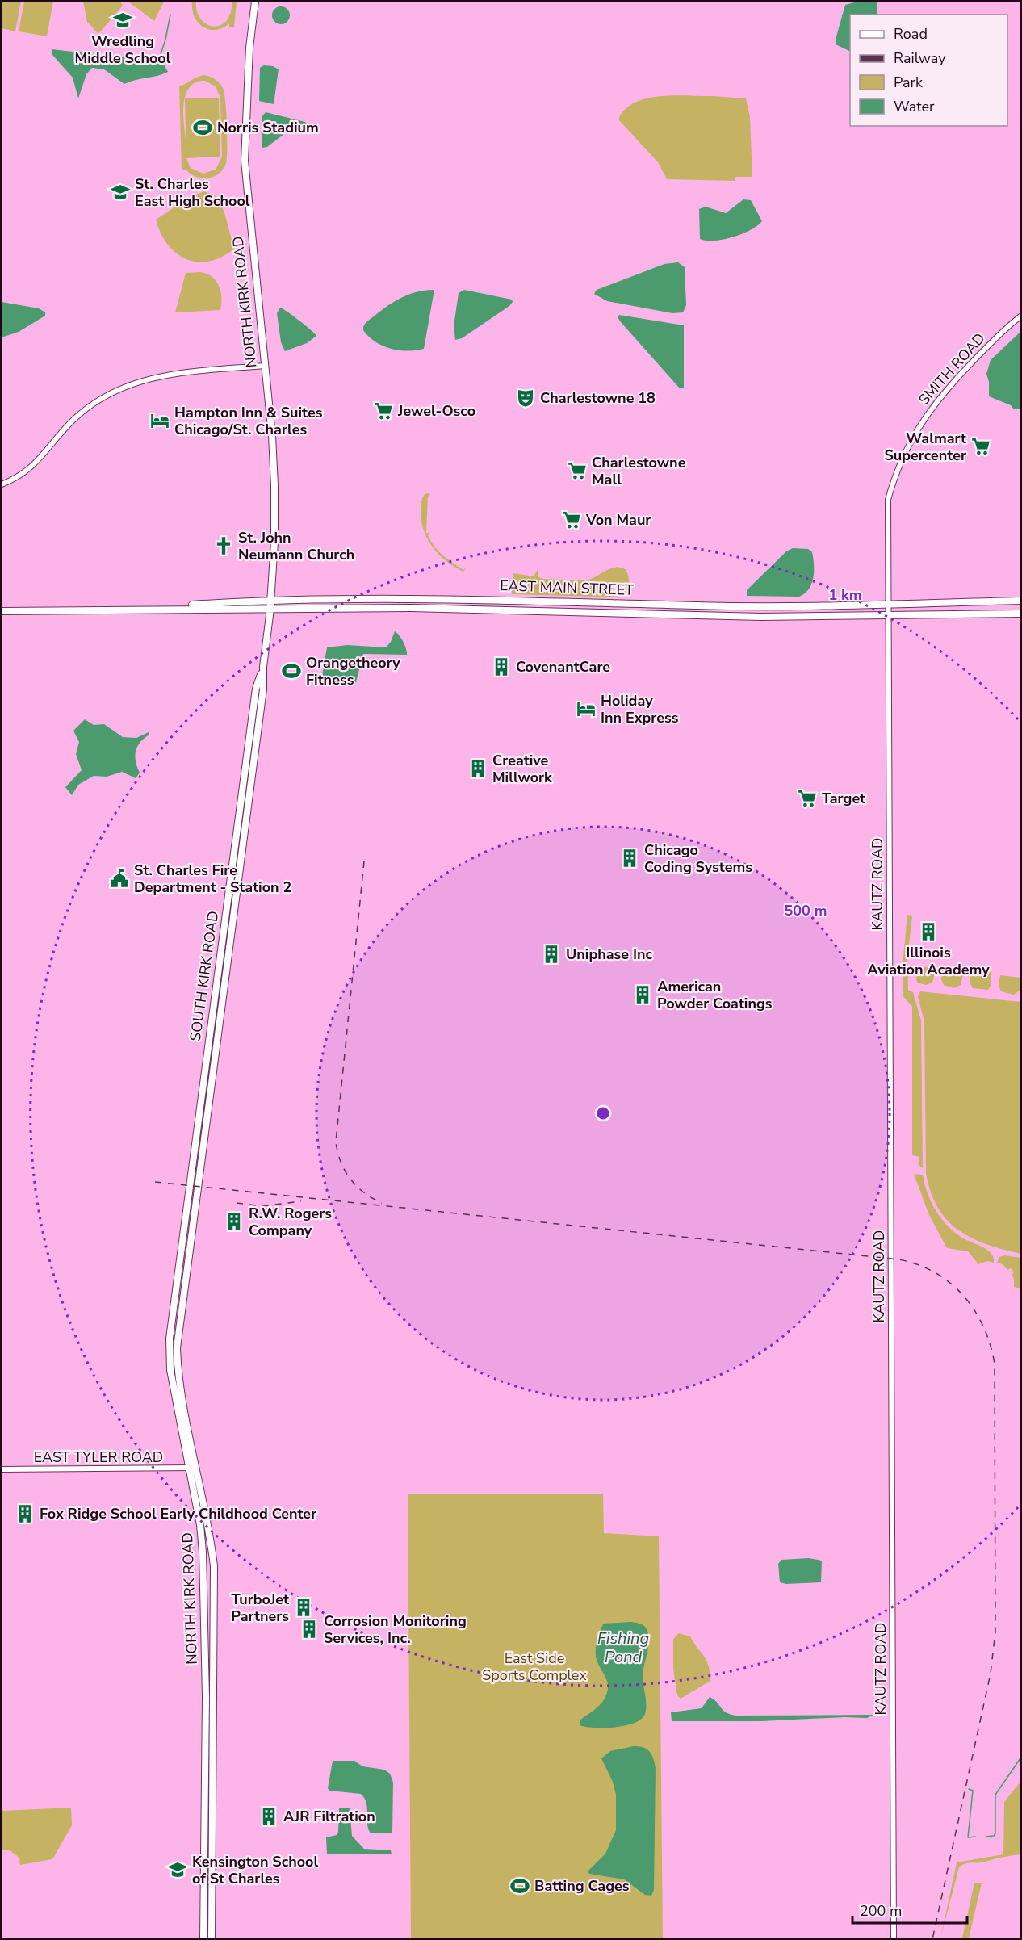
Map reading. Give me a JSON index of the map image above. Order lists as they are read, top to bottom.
{
  "streets": {
    "main road": ["NORTH KIRK ROAD", "EAST MAIN STREET", "SOUTH KIRK ROAD"],
    "street": ["SMITH ROAD", "KAUTZ ROAD", "EAST TYLER ROAD"]
  },
  "crossings": [
    ["NORTH KIRK ROAD", "EAST MAIN STREET"],
    ["NORTH KIRK ROAD", "SOUTH KIRK ROAD"],
    ["NORTH KIRK ROAD", "EAST TYLER ROAD"],
    ["SMITH ROAD", "EAST MAIN STREET"],
    ["SMITH ROAD", "KAUTZ ROAD"],
    ["EAST MAIN STREET", "KAUTZ ROAD"],
    ["EAST MAIN STREET", "SOUTH KIRK ROAD"]
  ],
  "water": ["Fishing Pond"],
  "parks": ["East Side Sports Complex"],
  "places": {
    "school or university": ["Wredling Middle School", "St. Charles East High School", "Kensington School of St Charles"],
    "sports": ["Norris Stadium", "Orangetheory Fitness", "Batting Cages"],
    "theatre": ["Charlestowne 18"],
    "supermarket": [
      "Jewel-Osco",
      "Walmart Supercenter",
      "Charlestowne Mall",
      "Von Maur",
      "Target"
    ],
    "hotel": ["Hampton Inn & Suites Chicago/St. Charles", "Holiday Inn Express"],
    "church": ["St. John Neumann Church"],
    "building": [
      "CovenantCare",
      "Creative Millwork",
      "Chicago Coding Systems",
      "Illinois Aviation Academy",
      "Uniphase Inc",
      "American Powder Coatings",
      "R.W. Rogers Company",
      "Fox Ridge School Early Childhood Center",
      "TurboJet Partners",
      "Corrosion Monitoring Services, Inc.",
      "AJR Filtration"
    ],
    "public building": ["St. Charles Fire Department - Station 2"]
  },
  "legend": [
    "Road",
    "Railway",
    "Park",
    "Water"
  ],
  "scale_bar": "200 m",
  "rings": ["1 km", "500 m"]
}
